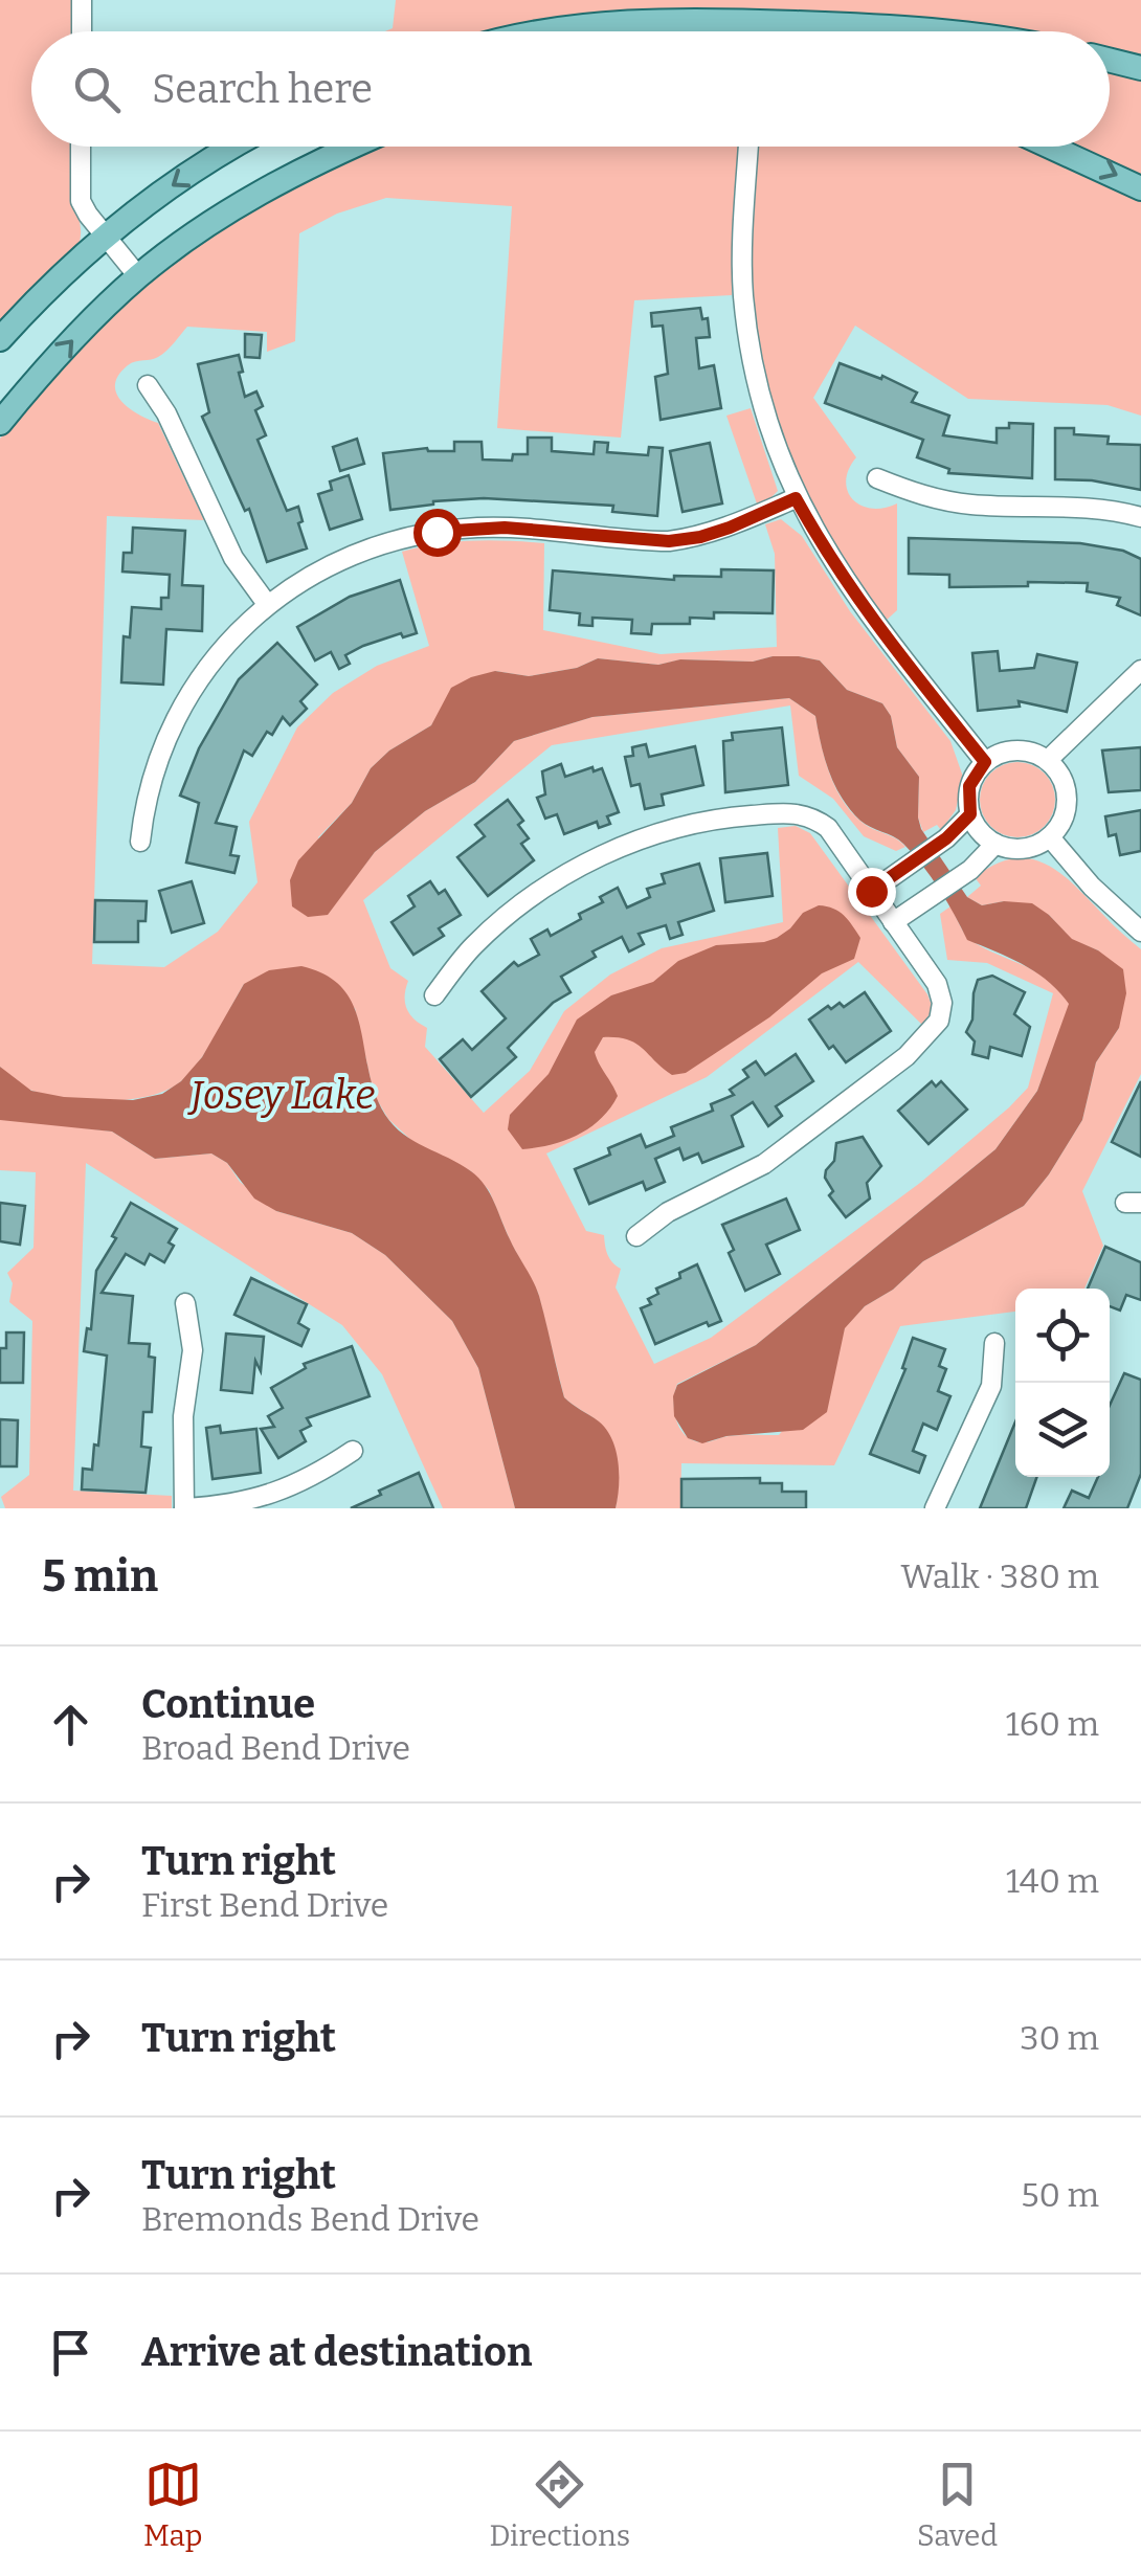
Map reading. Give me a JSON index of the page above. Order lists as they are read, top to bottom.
{
  "water": ["Josey Lake"],
  "page": {
    "search": "Search here",
    "heading": ["5 min", "Walk · 380 m"],
    "list": [
      ["Continue", "Broad Bend Drive", "160 m"],
      ["Turn right", "First Bend Drive", "140 m"],
      ["Turn right", "30 m"],
      ["Turn right", "Bremonds Bend Drive", "50 m"],
      "Arrive at destination"
    ],
    "nav": ["Map", "Directions", "Saved"]
  }
}
